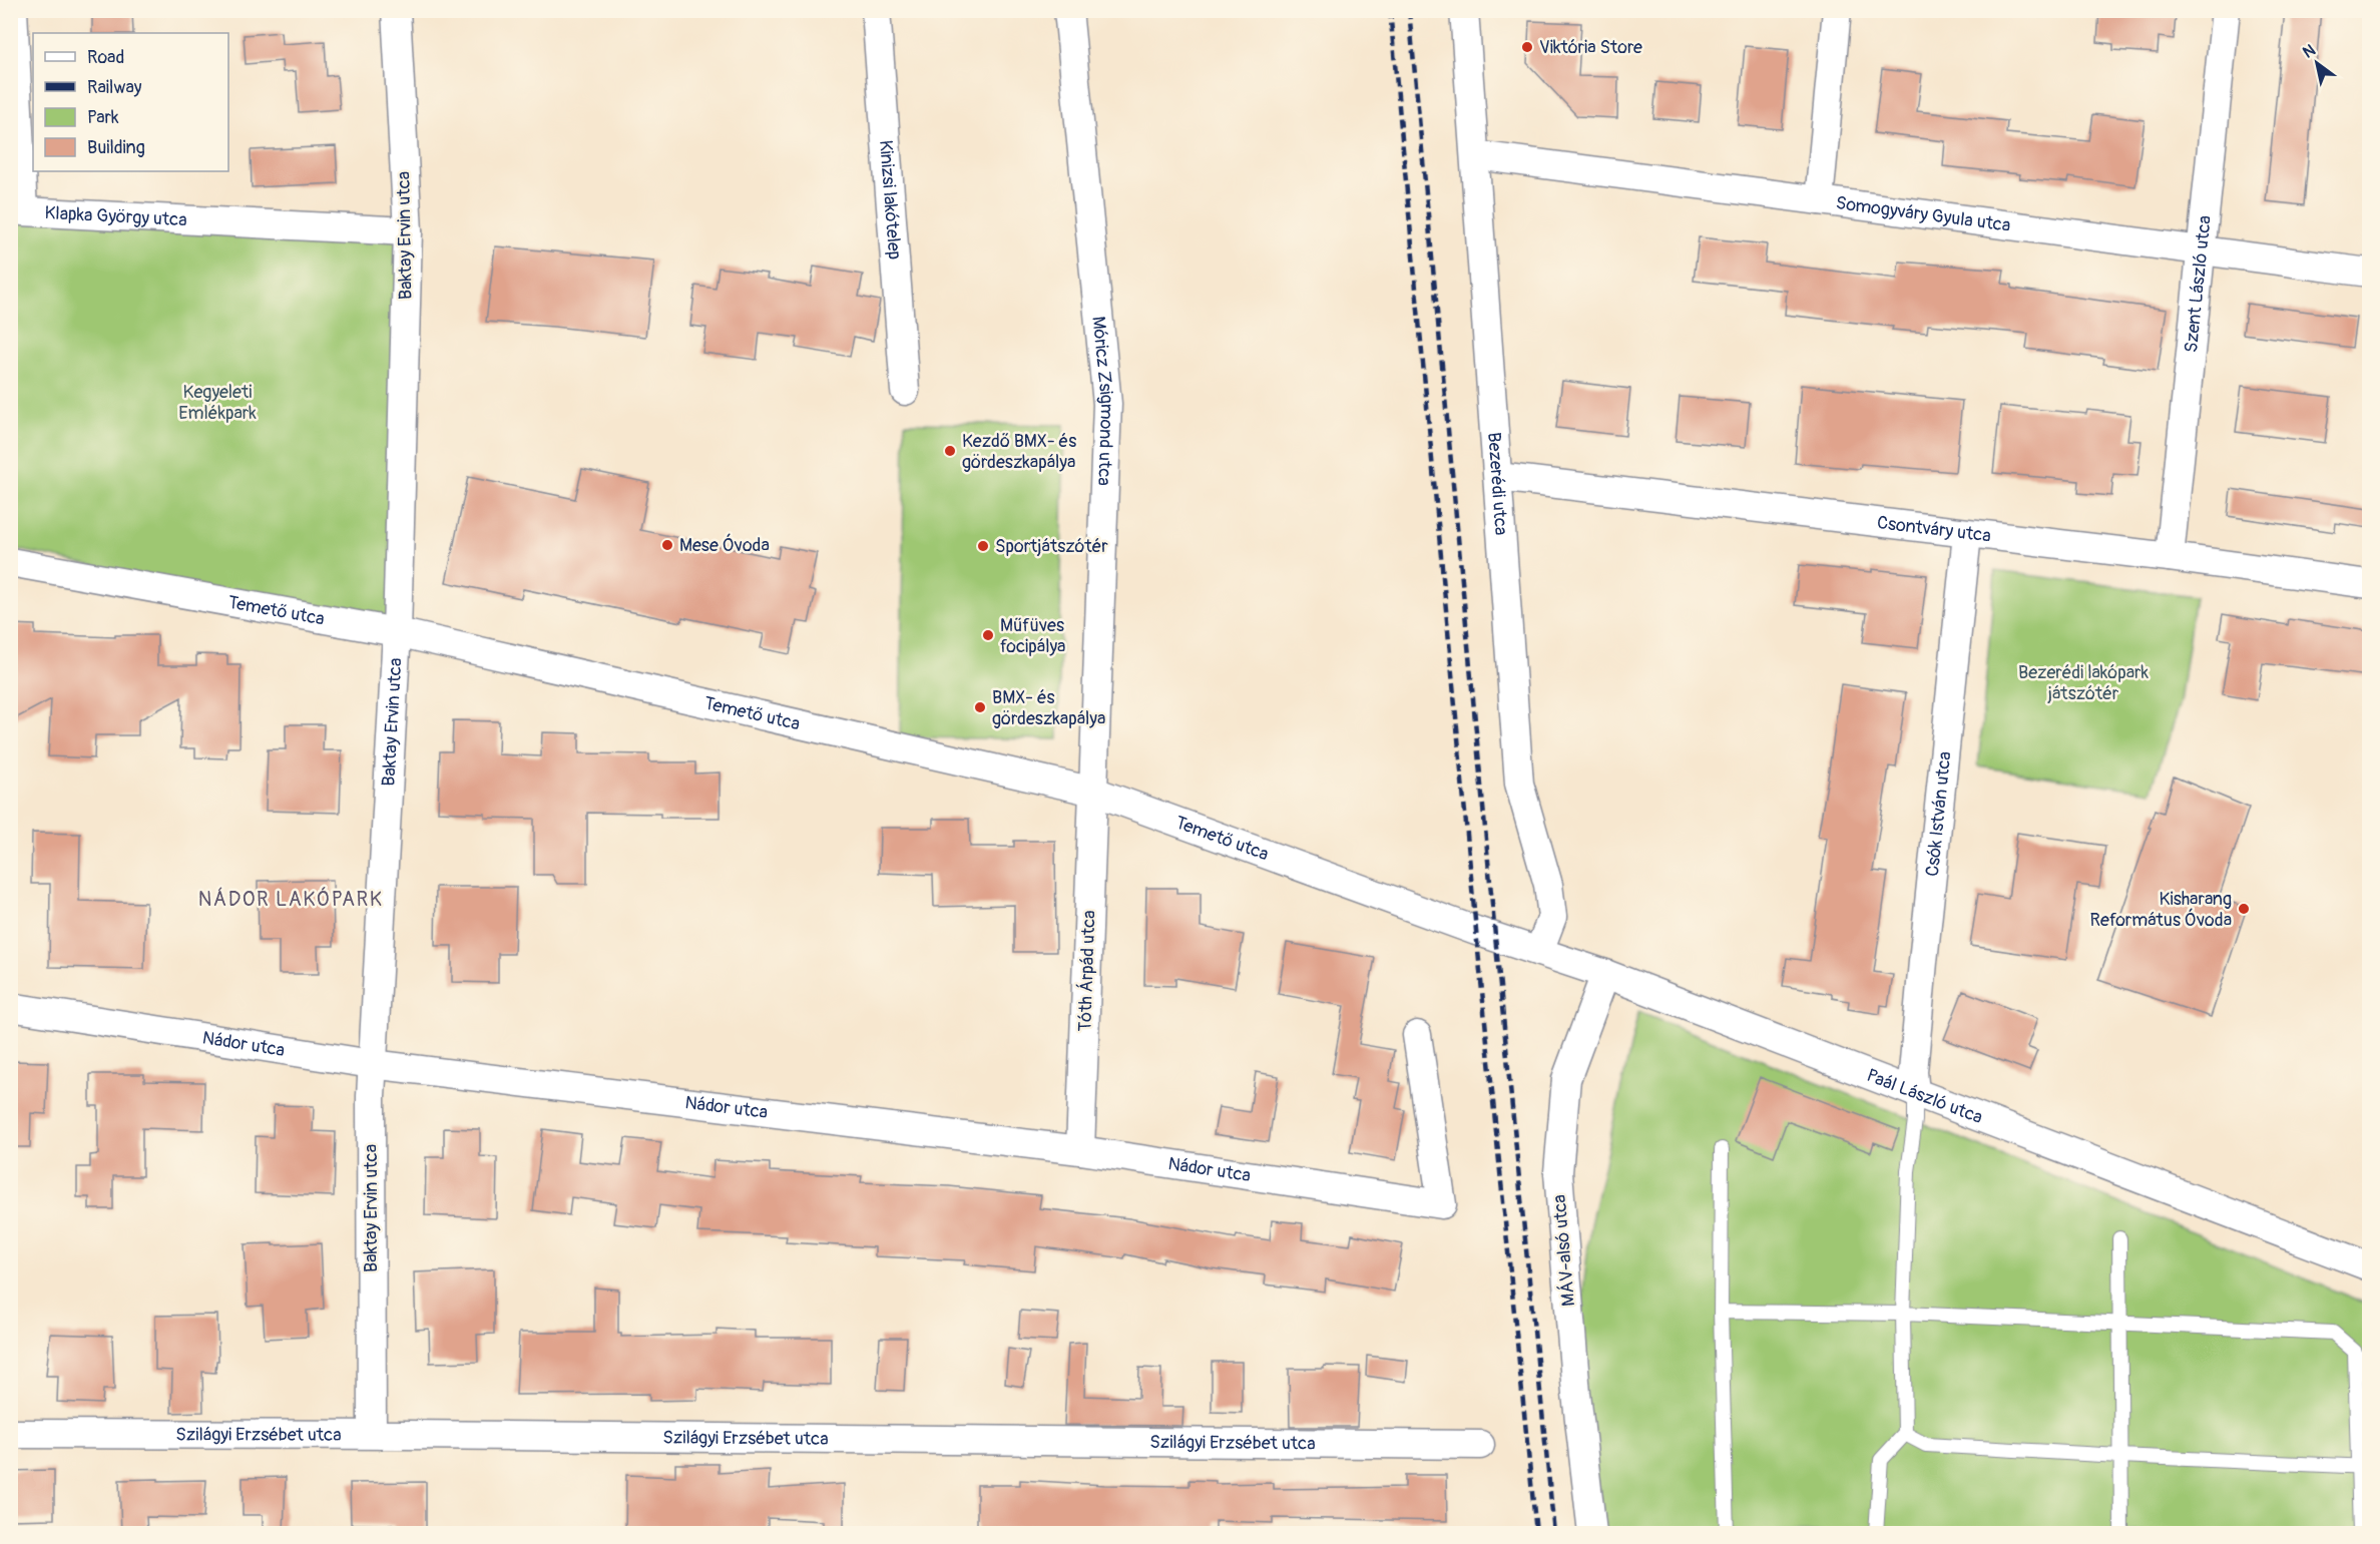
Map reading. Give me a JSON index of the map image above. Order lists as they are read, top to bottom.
{
  "streets": {
    "street": [
      "Kinizsi lakótelep",
      "Somogyváry Gyula utca",
      "Klapka György utca",
      "Baktay Ervin utca",
      "Szent László utca",
      "Móricz Zsigmond utca",
      "Bezerédi utca",
      "Csontváry utca",
      "Temető utca",
      "Csók István utca",
      "Tóth Árpád utca",
      "Nádor utca",
      "Paál László utca",
      "MÁV-alsó utca",
      "Szilágyi Erzsébet utca"
    ]
  },
  "crossings": [
    ["Somogyváry Gyula utca", "Szent László utca"],
    ["Somogyváry Gyula utca", "Bezerédi utca"],
    ["Klapka György utca", "Baktay Ervin utca"],
    ["Baktay Ervin utca", "Temető utca"],
    ["Baktay Ervin utca", "Nádor utca"],
    ["Baktay Ervin utca", "Szilágyi Erzsébet utca"],
    ["Szent László utca", "Csontváry utca"],
    ["Móricz Zsigmond utca", "Temető utca"],
    ["Móricz Zsigmond utca", "Tóth Árpád utca"],
    ["Bezerédi utca", "Csontváry utca"],
    ["Bezerédi utca", "Paál László utca"],
    ["Csontváry utca", "Csók István utca"],
    ["Temető utca", "Tóth Árpád utca"],
    ["Temető utca", "Paál László utca"],
    ["Csók István utca", "Paál László utca"],
    ["Tóth Árpád utca", "Nádor utca"],
    ["Paál László utca", "MÁV-alsó utca"]
  ],
  "districts": ["NÁDOR LAKÓPARK"],
  "parks": ["Kegyeleti Emlékpark", "Bezerédi lakópark játszótér"],
  "places": [
    "Viktória Store",
    "Kezdő BMX- és gördeszkapálya",
    "Mese Óvoda",
    "Sportjátszótér",
    "Műfüves focipálya",
    "BMX- és gördeszkapálya",
    "Kisharang Református Óvoda"
  ],
  "legend": [
    "Road",
    "Railway",
    "Park",
    "Building"
  ],
  "north": "top left"
}
